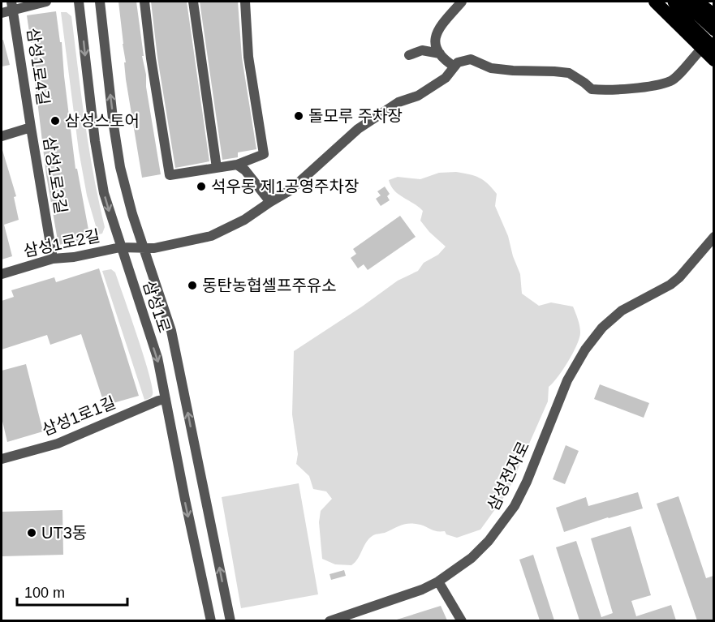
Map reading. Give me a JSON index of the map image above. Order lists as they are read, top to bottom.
{
  "streets": {
    "street": [
      "삼성1로4길",
      "삼성1로3길",
      "삼성1로2길",
      "삼성1로",
      "삼성1로1길",
      "삼성전자로"
    ]
  },
  "crossings": [
    ["삼성1로4길", "삼성1로3길"],
    ["삼성1로3길", "삼성1로2길"],
    ["삼성1로2길", "삼성1로"],
    ["삼성1로", "삼성1로1길"]
  ],
  "places": [
    "돌모루 주차장",
    "삼성스토어",
    "석우동 제1공영주차장",
    "동탄농협셀프주유소",
    "UT3동"
  ],
  "scale_bar": "100 m"
}
